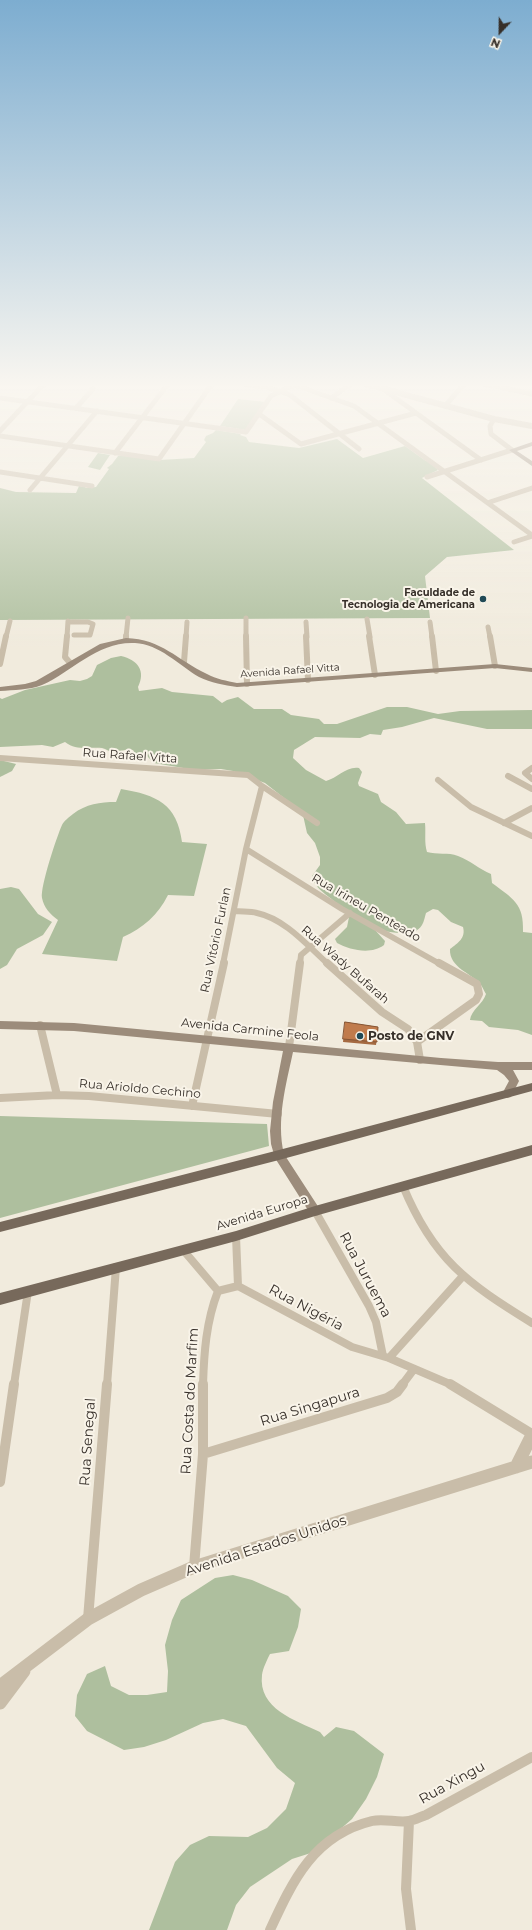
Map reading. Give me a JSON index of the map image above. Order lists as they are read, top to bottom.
{
  "streets": {
    "main road": ["Avenida Rafael Vitta", "Avenida Carmine Feola", "Avenida Europa"],
    "street": [
      "Rua Rafael Vitta",
      "Rua Irineu Penteado",
      "Rua Vitório Furlan",
      "Rua Wady Bufarah",
      "Rua Arioldo Cechino",
      "Rua Juruema",
      "Rua Nigéria",
      "Rua Costa do Marfim",
      "Rua Singapura",
      "Rua Senegal",
      "Avenida Estados Unidos",
      "Rua Xingu"
    ]
  },
  "crossings": [
    ["Rua Rafael Vitta", "Rua Vitório Furlan"],
    ["Rua Irineu Penteado", "Rua Vitório Furlan"],
    ["Rua Irineu Penteado", "Rua Wady Bufarah"],
    ["Rua Vitório Furlan", "Rua Wady Bufarah"],
    ["Rua Vitório Furlan", "Avenida Carmine Feola"],
    ["Rua Vitório Furlan", "Rua Arioldo Cechino"],
    ["Rua Wady Bufarah", "Avenida Carmine Feola"],
    ["Avenida Europa", "Rua Juruema"],
    ["Avenida Europa", "Rua Senegal"],
    ["Rua Juruema", "Rua Nigéria"],
    ["Rua Nigéria", "Rua Singapura"],
    ["Rua Costa do Marfim", "Rua Singapura"],
    ["Rua Costa do Marfim", "Avenida Estados Unidos"],
    ["Rua Senegal", "Avenida Estados Unidos"]
  ],
  "places": ["Faculdade de Tecnologia de Americana", "Posto de GNV"],
  "north": "bottom"
}
